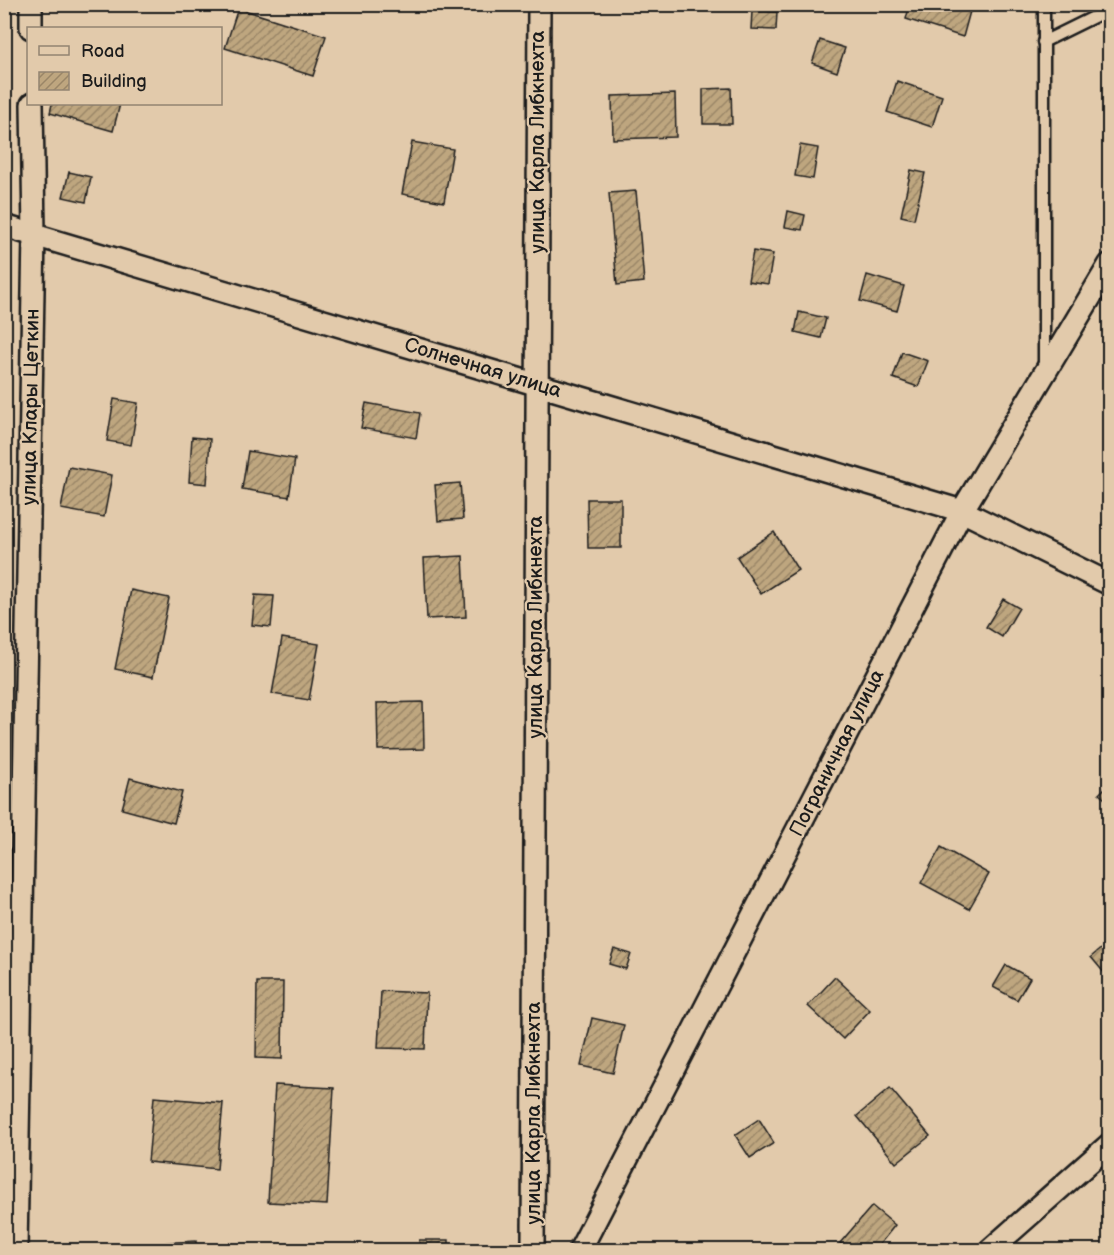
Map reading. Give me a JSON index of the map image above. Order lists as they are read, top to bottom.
{
  "streets": {
    "street": [
      "улица Карла Либкнехта",
      "Солнечная улица",
      "улица Клары Цеткин",
      "Пограничная улица"
    ]
  },
  "crossings": [
    ["улица Карла Либкнехта", "Солнечная улица"],
    ["Солнечная улица", "улица Клары Цеткин"],
    ["Солнечная улица", "Пограничная улица"]
  ],
  "legend": ["Road", "Building"]
}
